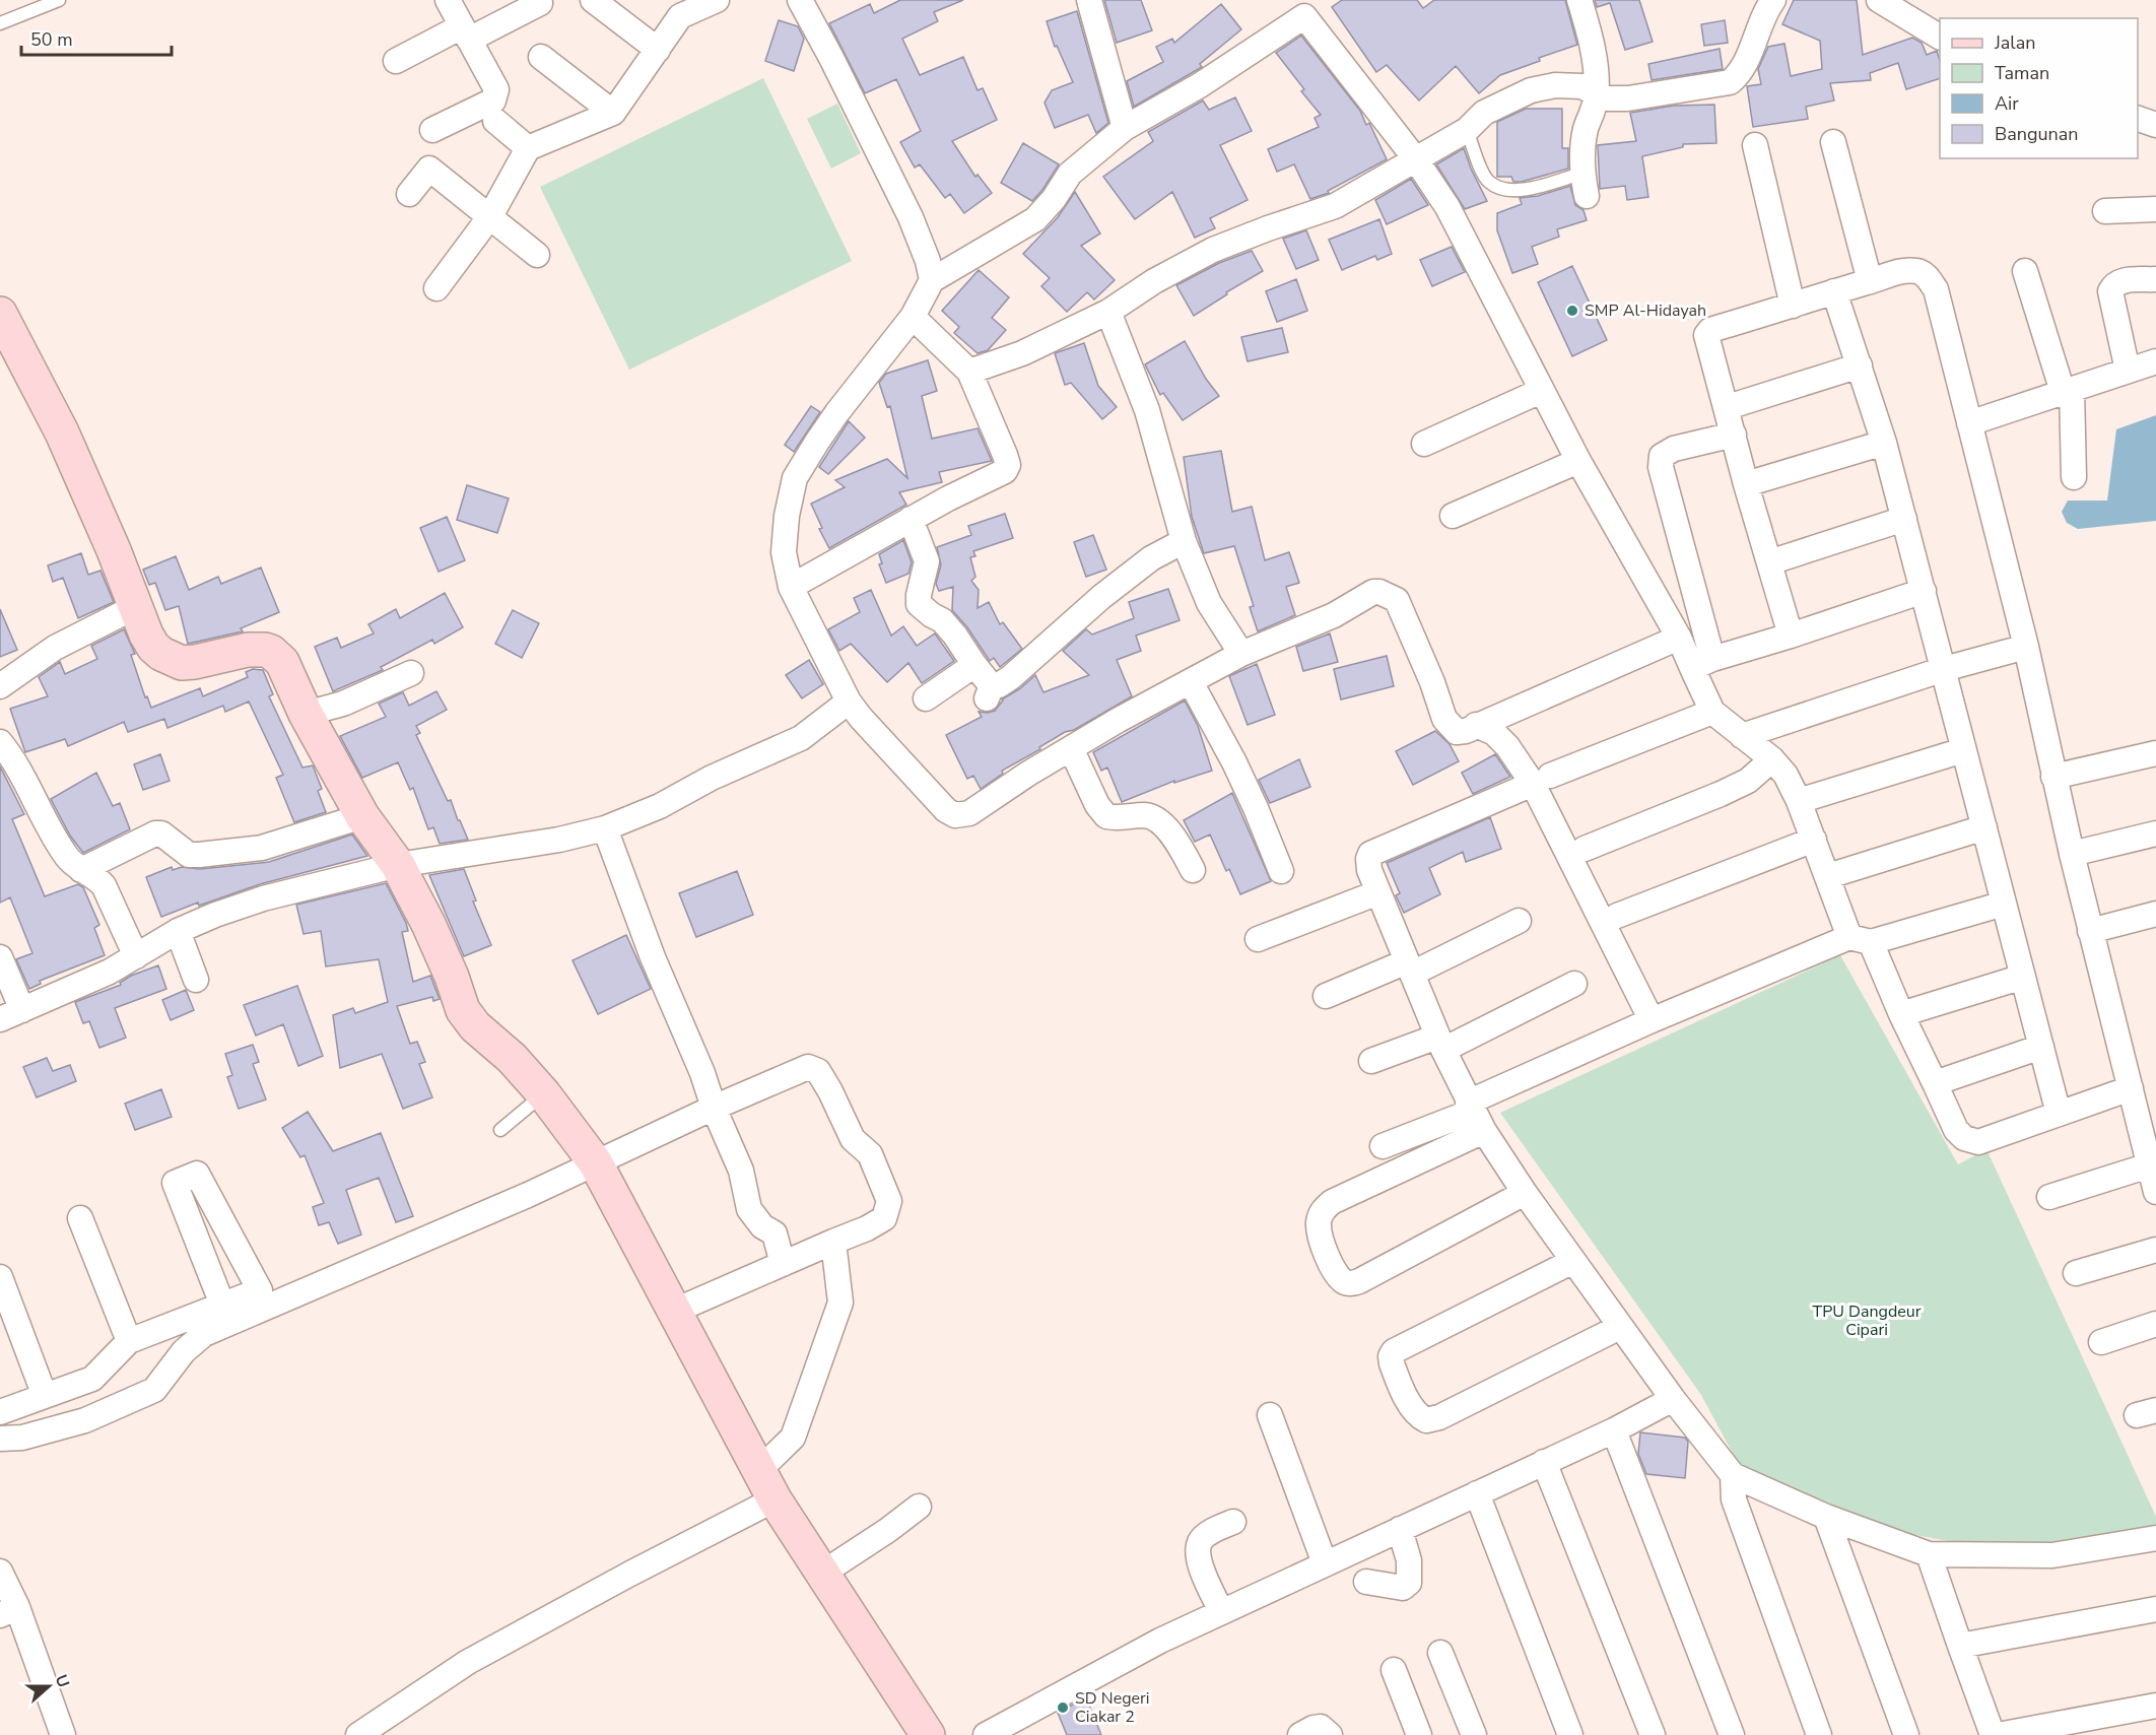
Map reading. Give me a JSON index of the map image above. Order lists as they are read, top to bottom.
{
  "parks": ["TPU Dangdeur Cipari"],
  "places": ["SMP Al-Hidayah", "SD Negeri Ciakar 2"],
  "legend": [
    "Jalan",
    "Taman",
    "Air",
    "Bangunan"
  ],
  "scale_bar": "50 m",
  "north": "right"
}
